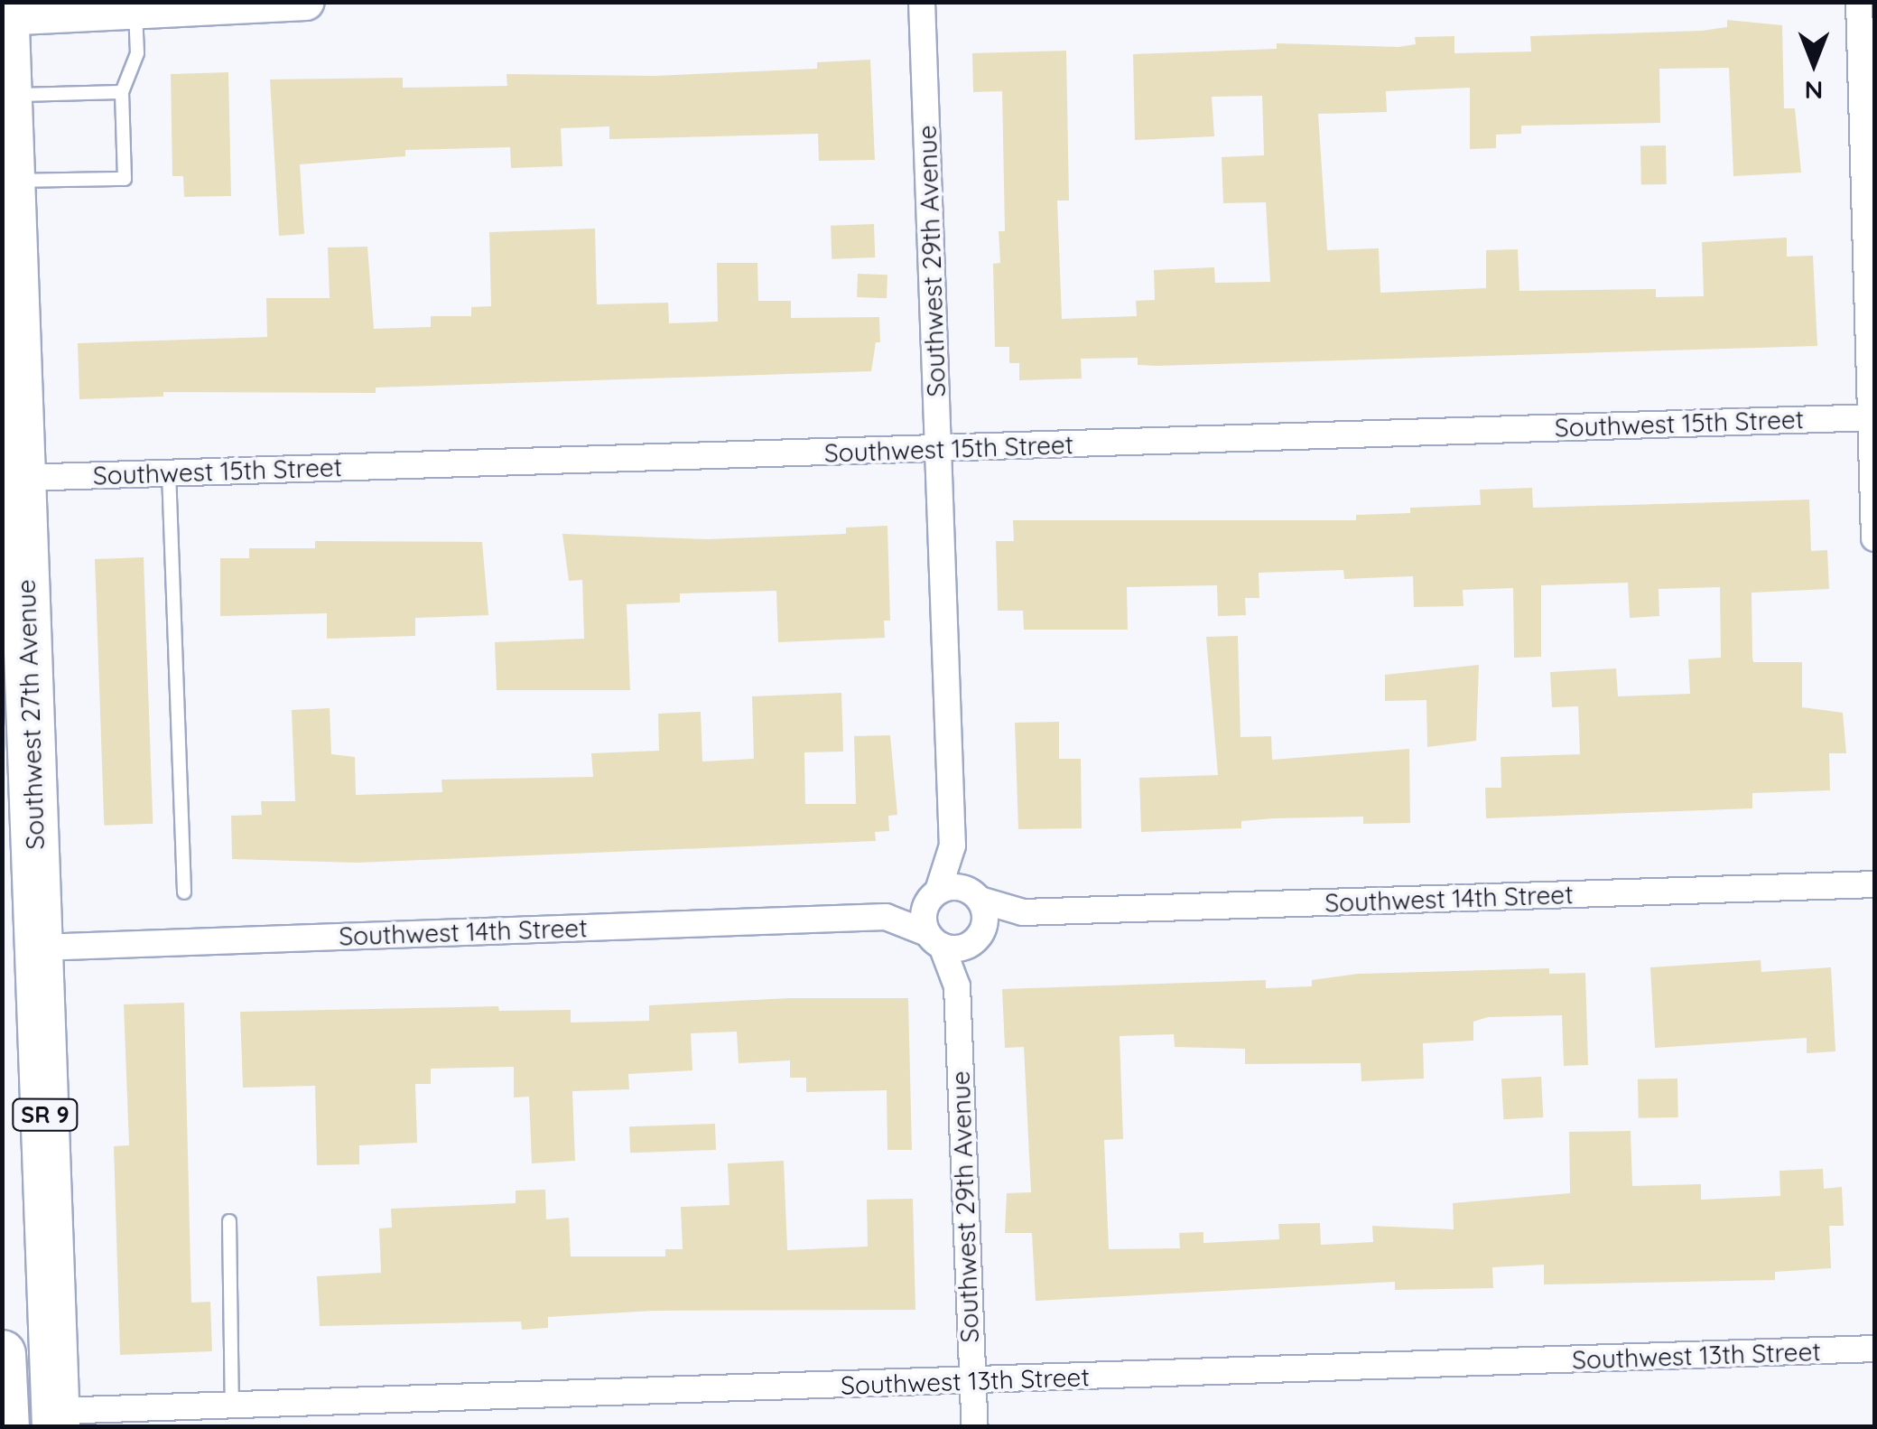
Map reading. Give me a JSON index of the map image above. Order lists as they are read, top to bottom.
{
  "streets": {
    "highway": ["Southwest 27th Avenue", "SR 9"],
    "street": [
      "Southwest 29th Avenue",
      "Southwest 15th Street",
      "Southwest 14th Street",
      "Southwest 13th Street"
    ]
  },
  "crossings": [
    ["Southwest 29th Avenue", "Southwest 15th Street"],
    ["Southwest 29th Avenue", "Southwest 14th Street"],
    ["Southwest 29th Avenue", "Southwest 13th Street"],
    ["Southwest 15th Street", "Southwest 27th Avenue"],
    ["Southwest 27th Avenue", "Southwest 14th Street"],
    ["Southwest 27th Avenue", "SR 9"],
    ["Southwest 14th Street", "SR 9"],
    ["SR 9", "Southwest 13th Street"]
  ],
  "north": "bottom"
}
